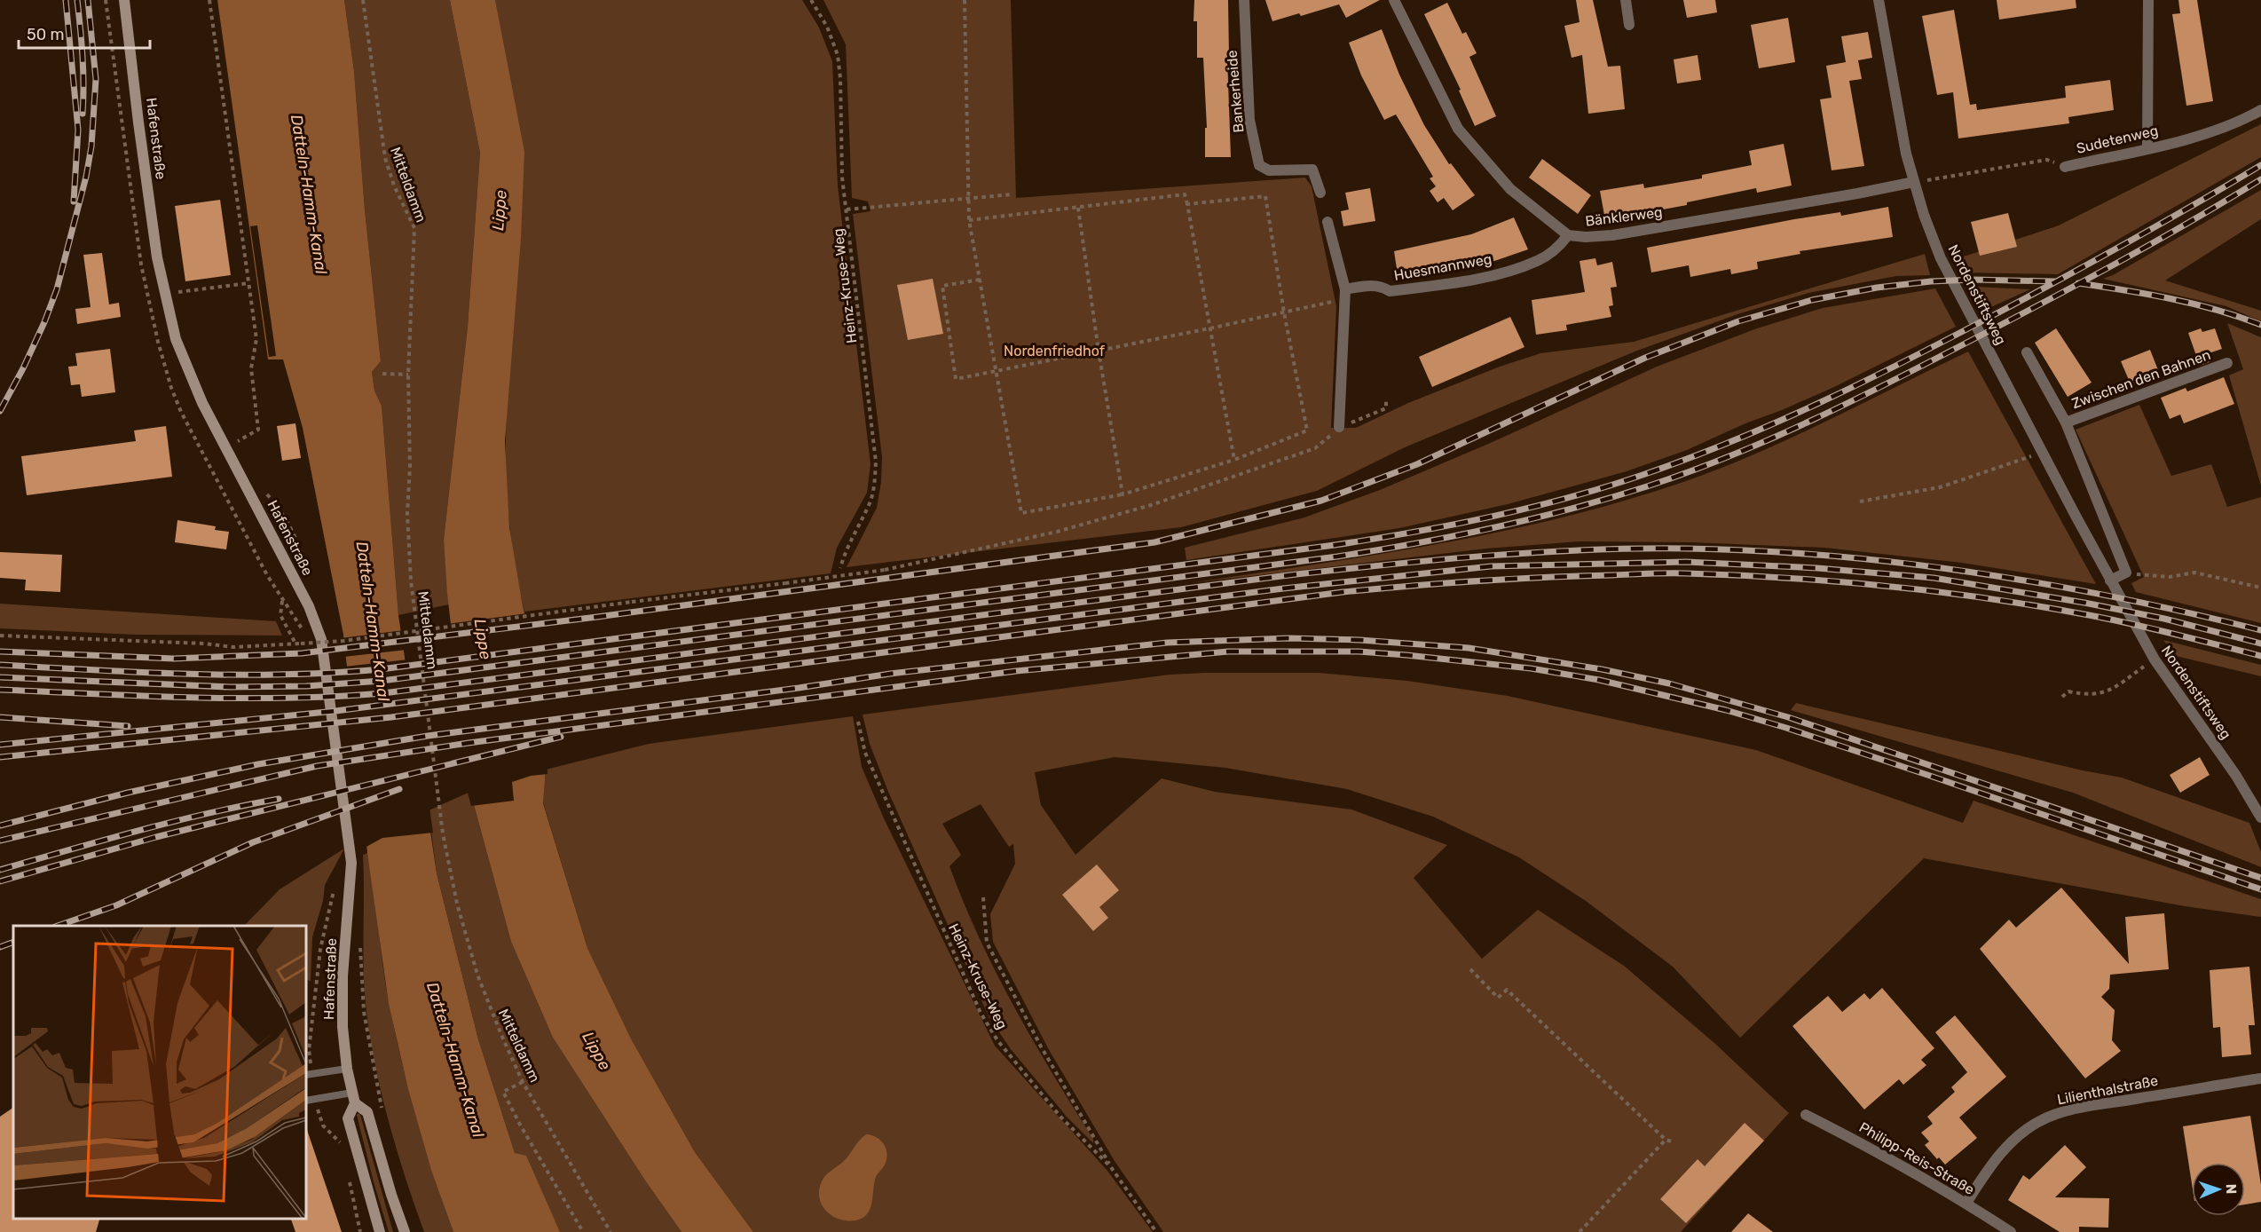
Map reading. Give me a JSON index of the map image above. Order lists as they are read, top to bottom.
{
  "streets": {
    "main road": ["Hafenstraße"],
    "street": [
      "Bankerheide",
      "Sudetenweg",
      "Bänklerweg",
      "Huesmannweg",
      "Nordenstiftsweg",
      "Zwischen den Bahnen",
      "Lilienthalstraße",
      "Philipp-Reis-Straße"
    ],
    "path": ["Mitteldamm", "Heinz-Kruse-Weg"]
  },
  "crossings": [
    ["Sudetenweg", "Bänklerweg"],
    ["Sudetenweg", "Nordenstiftsweg"],
    ["Bänklerweg", "Huesmannweg"],
    ["Bänklerweg", "Nordenstiftsweg"],
    ["Nordenstiftsweg", "Zwischen den Bahnen"],
    ["Lilienthalstraße", "Philipp-Reis-Straße"]
  ],
  "water": ["Datteln-Hamm-Kanal", "Lippe"],
  "parks": ["Nordenfriedhof"],
  "scale_bar": "50 m",
  "north": "right"
}
